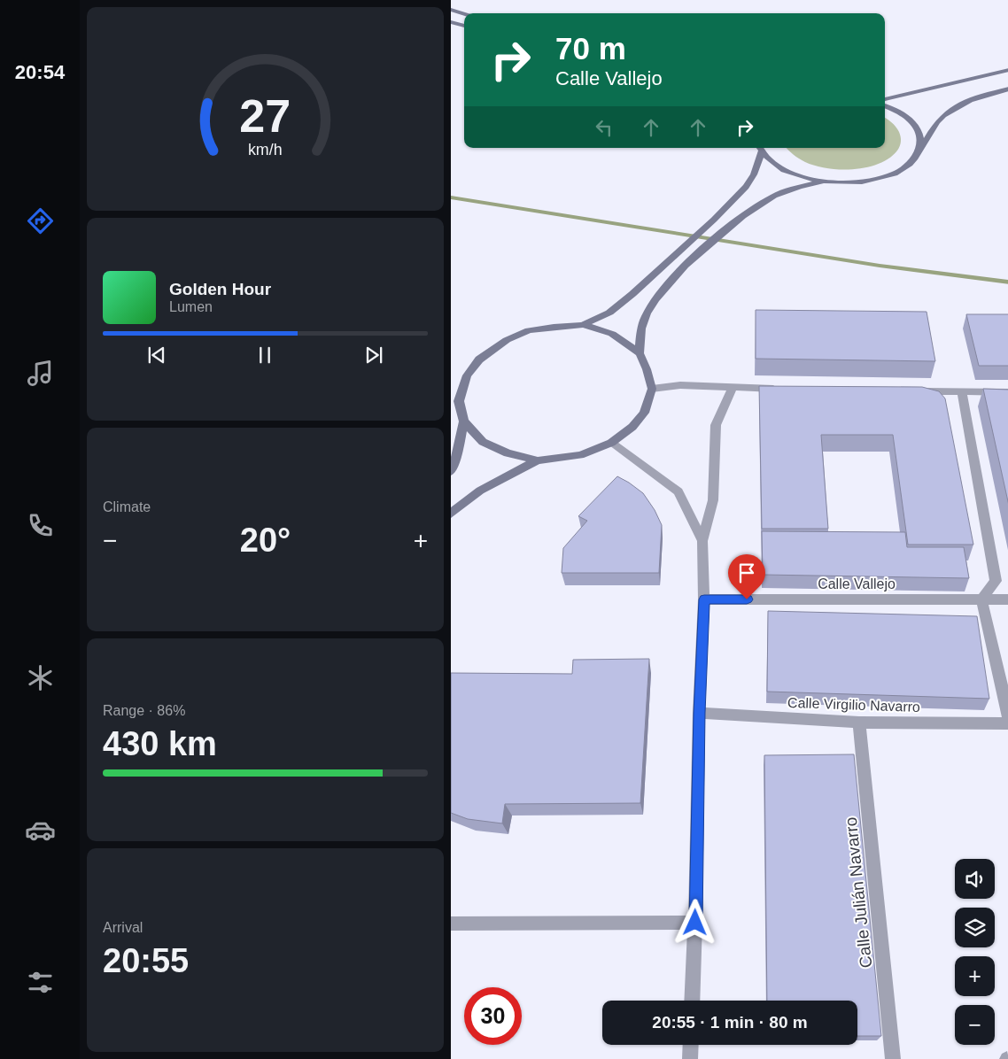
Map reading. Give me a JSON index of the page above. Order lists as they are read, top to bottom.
{
  "streets": {
    "street": ["Calle Vallejo", "Calle Virgilio Navarro", "Calle Julián Navarro"]
  },
  "crossings": [
    ["Calle Virgilio Navarro", "Calle Julián Navarro"]
  ],
  "page": {
    "tabs": "20:54",
    "turn": ["70 m", "Calle Vallejo"],
    "song": ["Golden Hour", "Lumen"],
    "tile": [
      "Climate",
      ["Range · 86%", "430 km"],
      ["Arrival", "20:55"]
    ],
    "heat": ["−", "20°", "+"],
    "map_buttons": ["+", "−"],
    "limit": "30",
    "trip": "20:55 · 1 min · 80 m",
    "gauge": ["27", "km/h"]
  }
}
